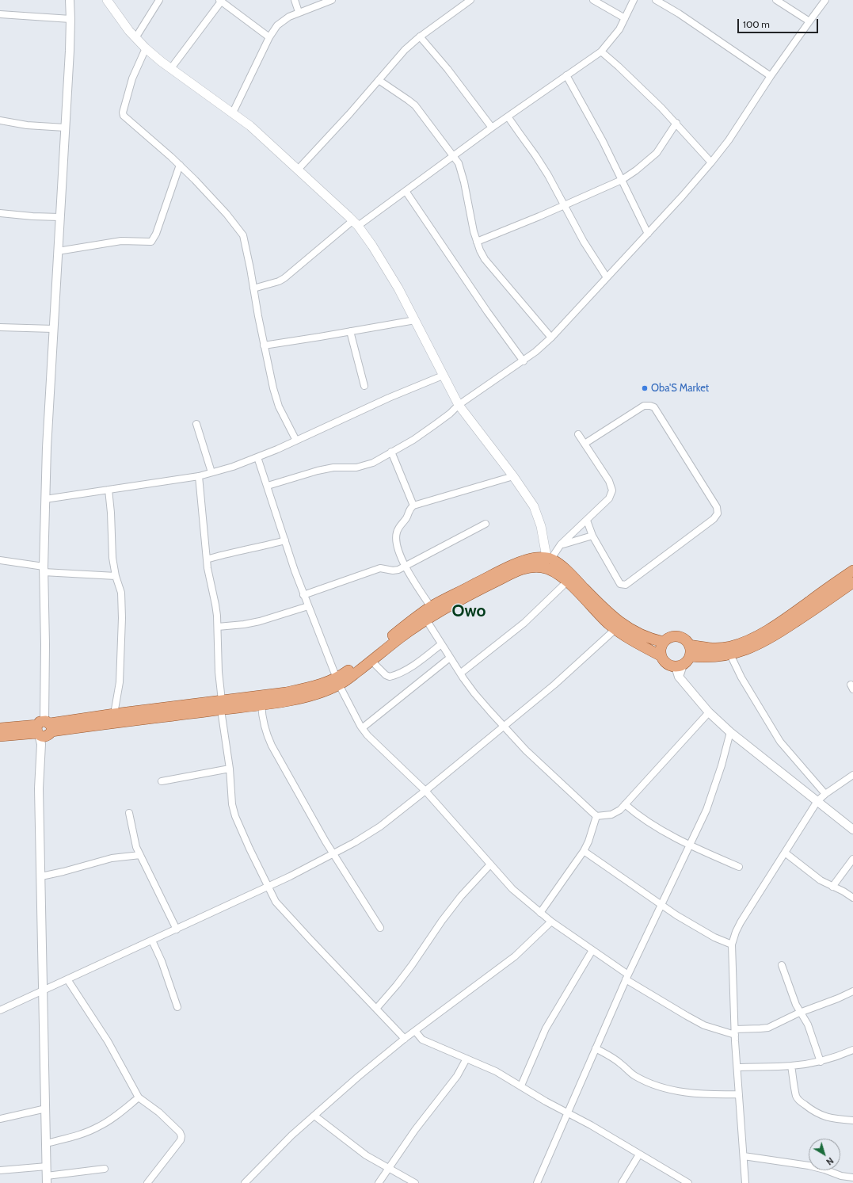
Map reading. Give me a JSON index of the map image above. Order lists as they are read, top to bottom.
{
  "districts": ["Owo"],
  "places": ["Oba'S Market"],
  "scale_bar": "100 m",
  "north": "bottom right"
}
